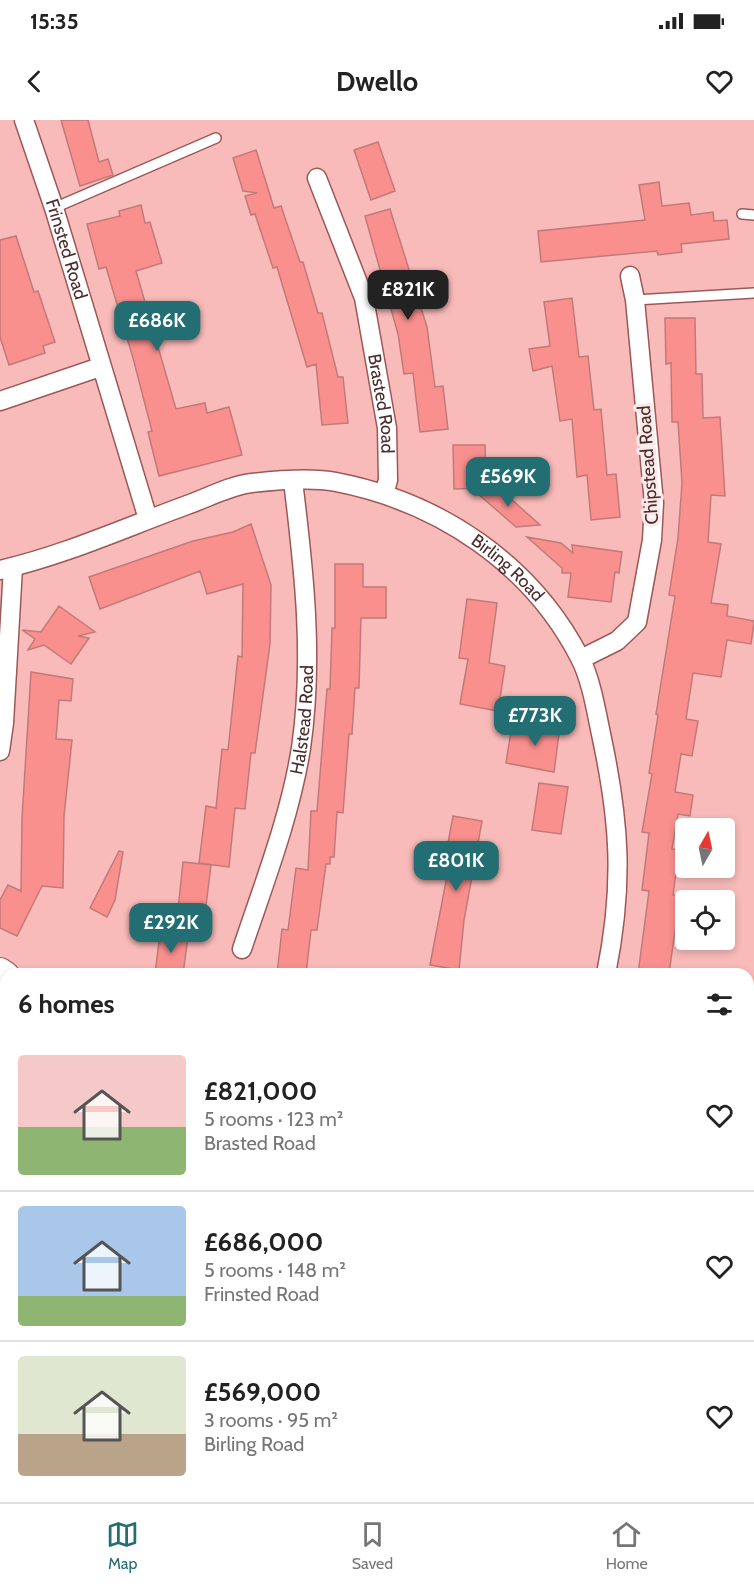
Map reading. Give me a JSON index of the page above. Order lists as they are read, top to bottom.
{
  "streets": {
    "street": [
      "Frinsted Road",
      "Brasted Road",
      "Chipstead Road",
      "Birling Road",
      "Halstead Road"
    ]
  },
  "crossings": [
    ["Frinsted Road", "Birling Road"],
    ["Brasted Road", "Birling Road"],
    ["Chipstead Road", "Birling Road"],
    ["Birling Road", "Halstead Road"]
  ],
  "north": "top",
  "page": {
    "status": "15:35",
    "header": "Dwello",
    "price": [
      "£821K",
      "£686K",
      "£569K",
      "£773K",
      "£801K",
      "£292K"
    ],
    "heading": "6 homes",
    "list": [
      {
        "name": "£821,000",
        "note": "5 rooms · 123 m² · Brasted Road"
      },
      {
        "name": "£686,000",
        "note": "5 rooms · 148 m² · Frinsted Road"
      },
      {
        "name": "£569,000",
        "note": "3 rooms · 95 m² · Birling Road"
      }
    ],
    "tabs": ["Map", "Saved", "Home"]
  }
}
